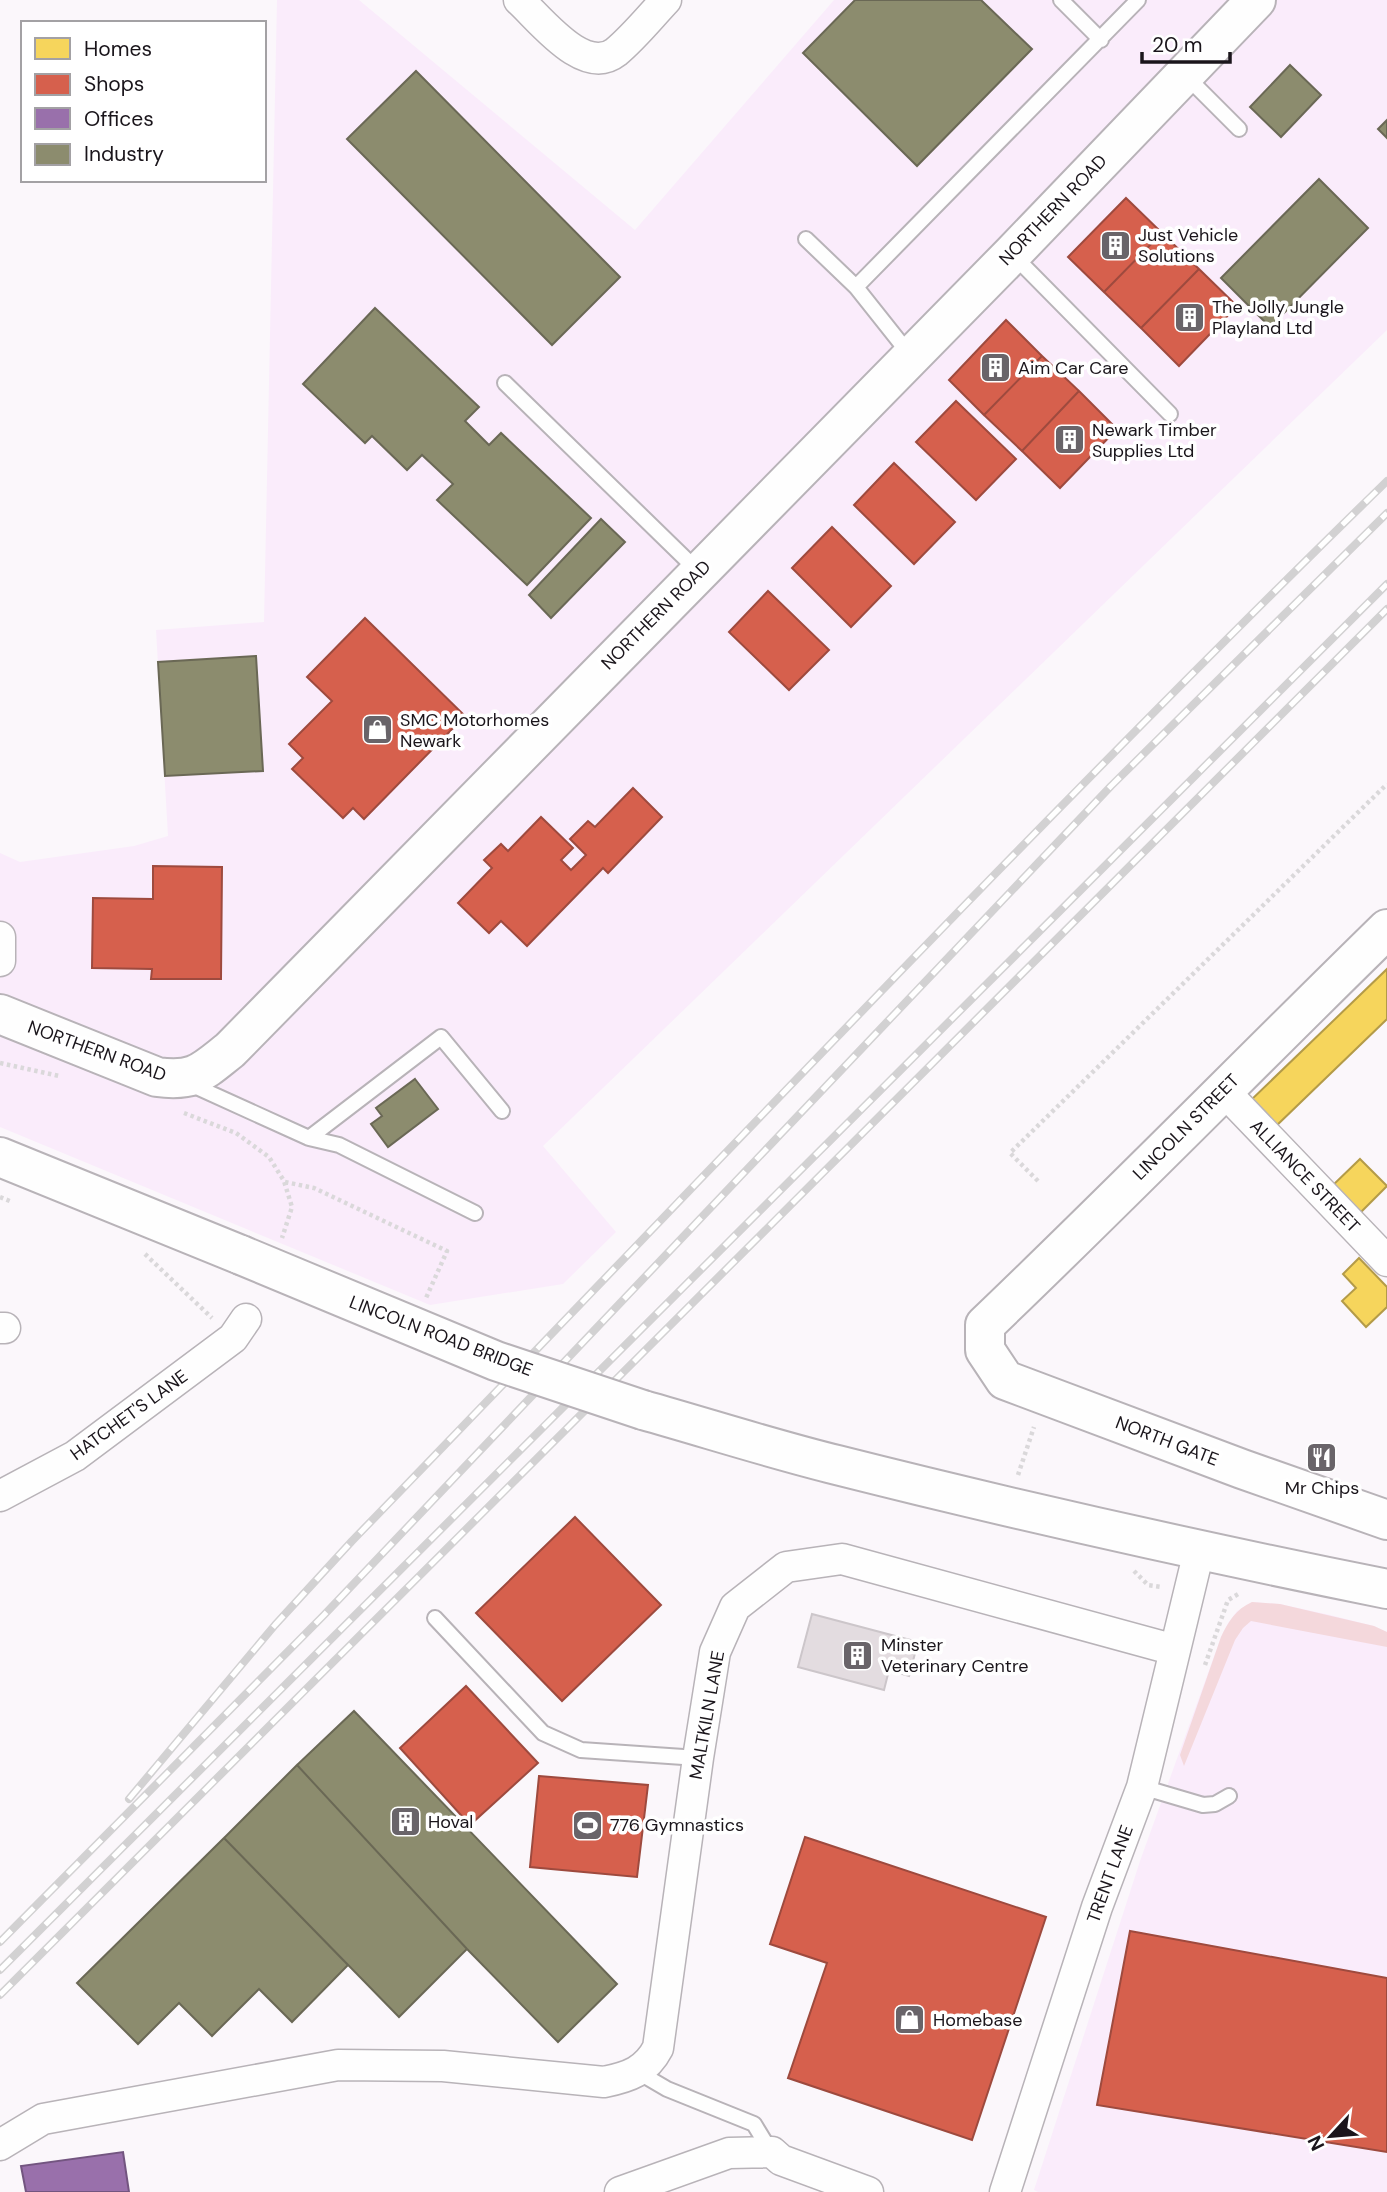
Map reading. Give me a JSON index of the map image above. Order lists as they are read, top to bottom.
{
  "streets": {
    "street": [
      "NORTHERN ROAD",
      "LINCOLN STREET",
      "ALLIANCE STREET",
      "LINCOLN ROAD BRIDGE",
      "HATCHET'S LANE",
      "NORTH GATE",
      "MALTKILN LANE",
      "TRENT LANE"
    ]
  },
  "crossings": [
    ["LINCOLN STREET", "ALLIANCE STREET"],
    ["LINCOLN STREET", "NORTH GATE"],
    ["LINCOLN ROAD BRIDGE", "TRENT LANE"],
    ["MALTKILN LANE", "TRENT LANE"]
  ],
  "places": {
    "building": [
      "Just Vehicle Solutions",
      "The Jolly Jungle Playland Ltd",
      "Aim Car Care",
      "Newark Timber Supplies Ltd",
      "Minster Veterinary Centre",
      "Hoval"
    ],
    "shop": ["SMC Motorhomes Newark", "Homebase"],
    "restaurant": ["Mr Chips"],
    "sports": ["776 Gymnastics"]
  },
  "legend": [
    "Homes",
    "Shops",
    "Offices",
    "Industry"
  ],
  "scale_bar": "20 m",
  "north": "bottom left"
}
